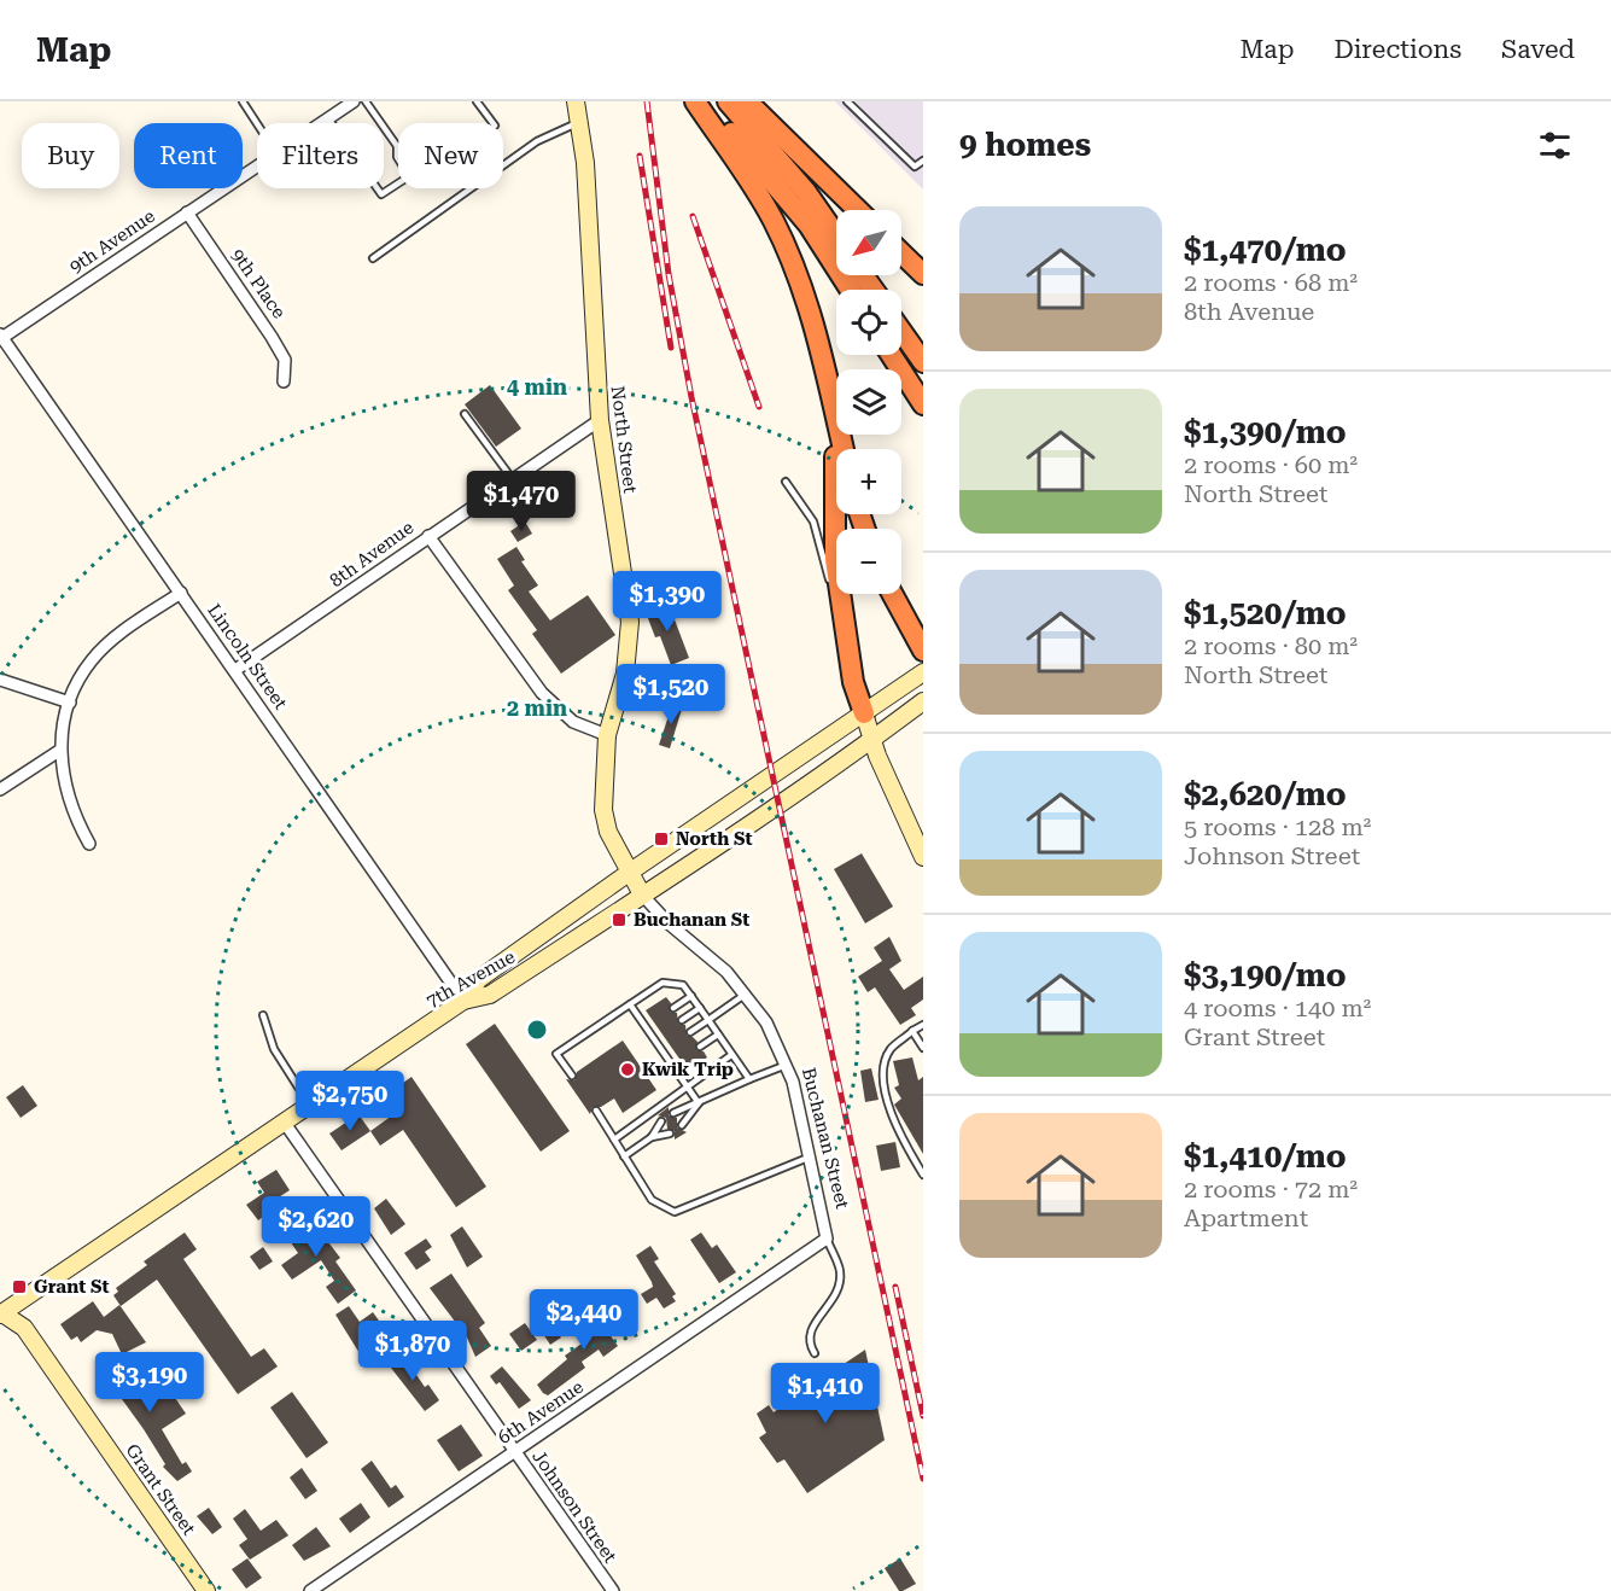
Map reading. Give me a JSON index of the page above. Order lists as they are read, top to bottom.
{
  "streets": {
    "street": [
      "9th Avenue",
      "9th Place",
      "North Street",
      "8th Avenue",
      "Lincoln Street",
      "7th Avenue",
      "Buchanan Street",
      "6th Avenue",
      "Grant Street",
      "Johnson Street"
    ]
  },
  "crossings": [
    ["9th Avenue", "9th Place"],
    ["9th Avenue", "Lincoln Street"],
    ["North Street", "8th Avenue"],
    ["North Street", "Buchanan Street"],
    ["8th Avenue", "Lincoln Street"],
    ["Lincoln Street", "7th Avenue"],
    ["7th Avenue", "Buchanan Street"],
    ["7th Avenue", "Grant Street"],
    ["7th Avenue", "Johnson Street"],
    ["Buchanan Street", "6th Avenue"],
    ["6th Avenue", "Johnson Street"]
  ],
  "places": {
    "transit": ["North St", "Buchanan St", "Grant St"],
    "other": ["Kwik Trip"]
  },
  "north": "bottom left",
  "page": {
    "header": "Map",
    "nav": ["Map", "Directions", "Saved"],
    "heading": "9 homes",
    "chip": [
      "Buy",
      "Rent",
      "Filters",
      "New"
    ],
    "list": [
      {
        "name": "$1,470/mo",
        "note": "2 rooms · 68 m² · 8th Avenue"
      },
      {
        "name": "$1,390/mo",
        "note": "2 rooms · 60 m² · North Street"
      },
      {
        "name": "$1,520/mo",
        "note": "2 rooms · 80 m² · North Street"
      },
      {
        "name": "$2,620/mo",
        "note": "5 rooms · 128 m² · Johnson Street"
      },
      {
        "name": "$3,190/mo",
        "note": "4 rooms · 140 m² · Grant Street"
      },
      {
        "name": "$1,410/mo",
        "note": "2 rooms · 72 m² · Apartment"
      }
    ],
    "map_buttons": ["+", "−"],
    "price": [
      "$1,470",
      "$1,390",
      "$1,520",
      "$2,750",
      "$2,620",
      "$2,440",
      "$1,870",
      "$3,190",
      "$1,410"
    ]
  },
  "rings": ["4 min", "2 min"]
}
